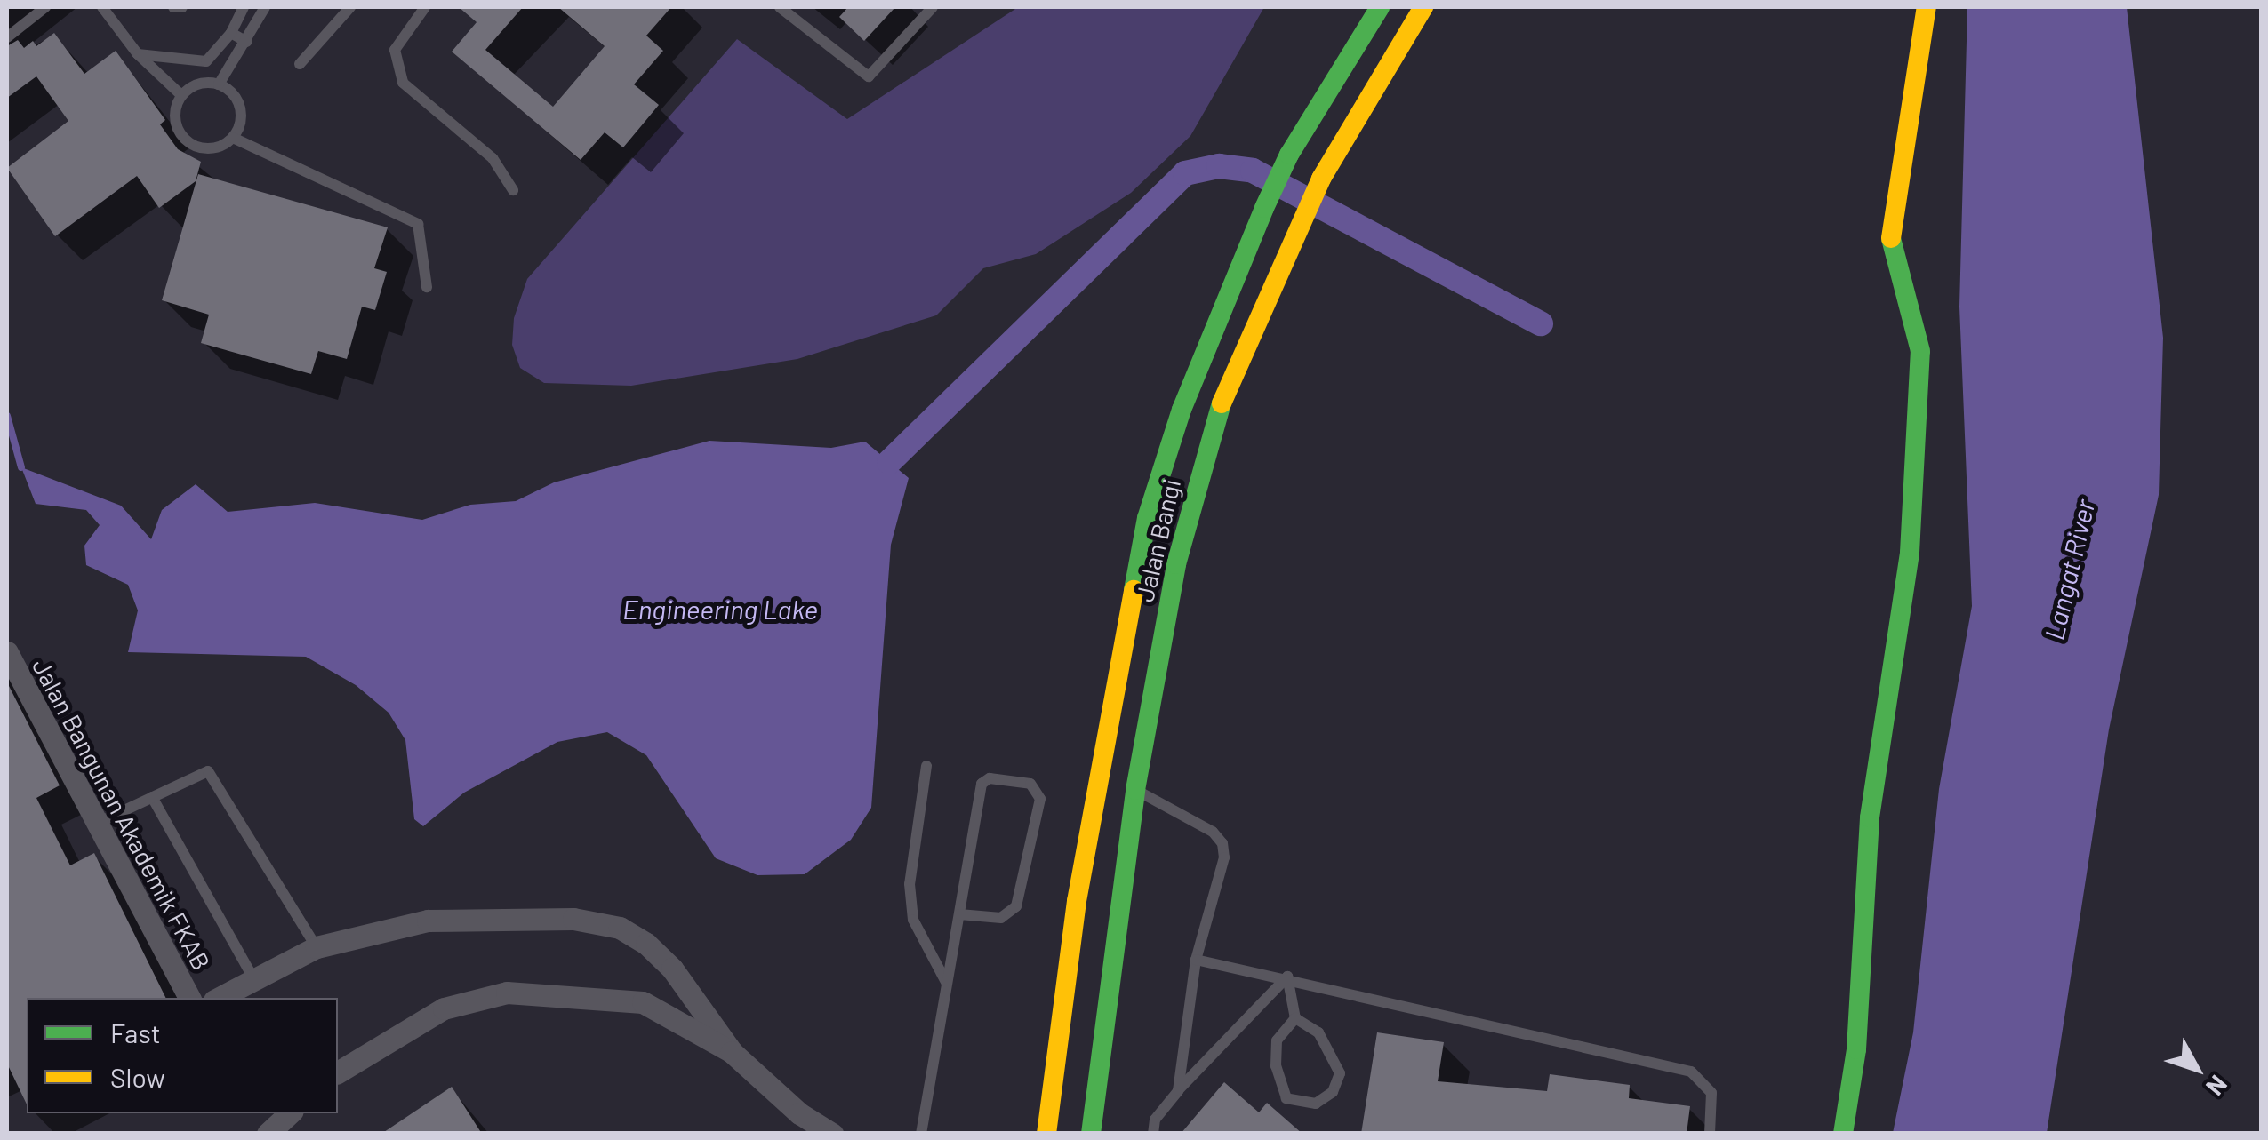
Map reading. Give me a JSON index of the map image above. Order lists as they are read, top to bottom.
{
  "streets": {
    "main road": ["Jalan Bangi"],
    "street": ["Jalan Bangunan Akademik FKAB"]
  },
  "water": ["Langat River", "Engineering Lake"],
  "legend": ["Fast", "Slow"],
  "north": "bottom right"
}
